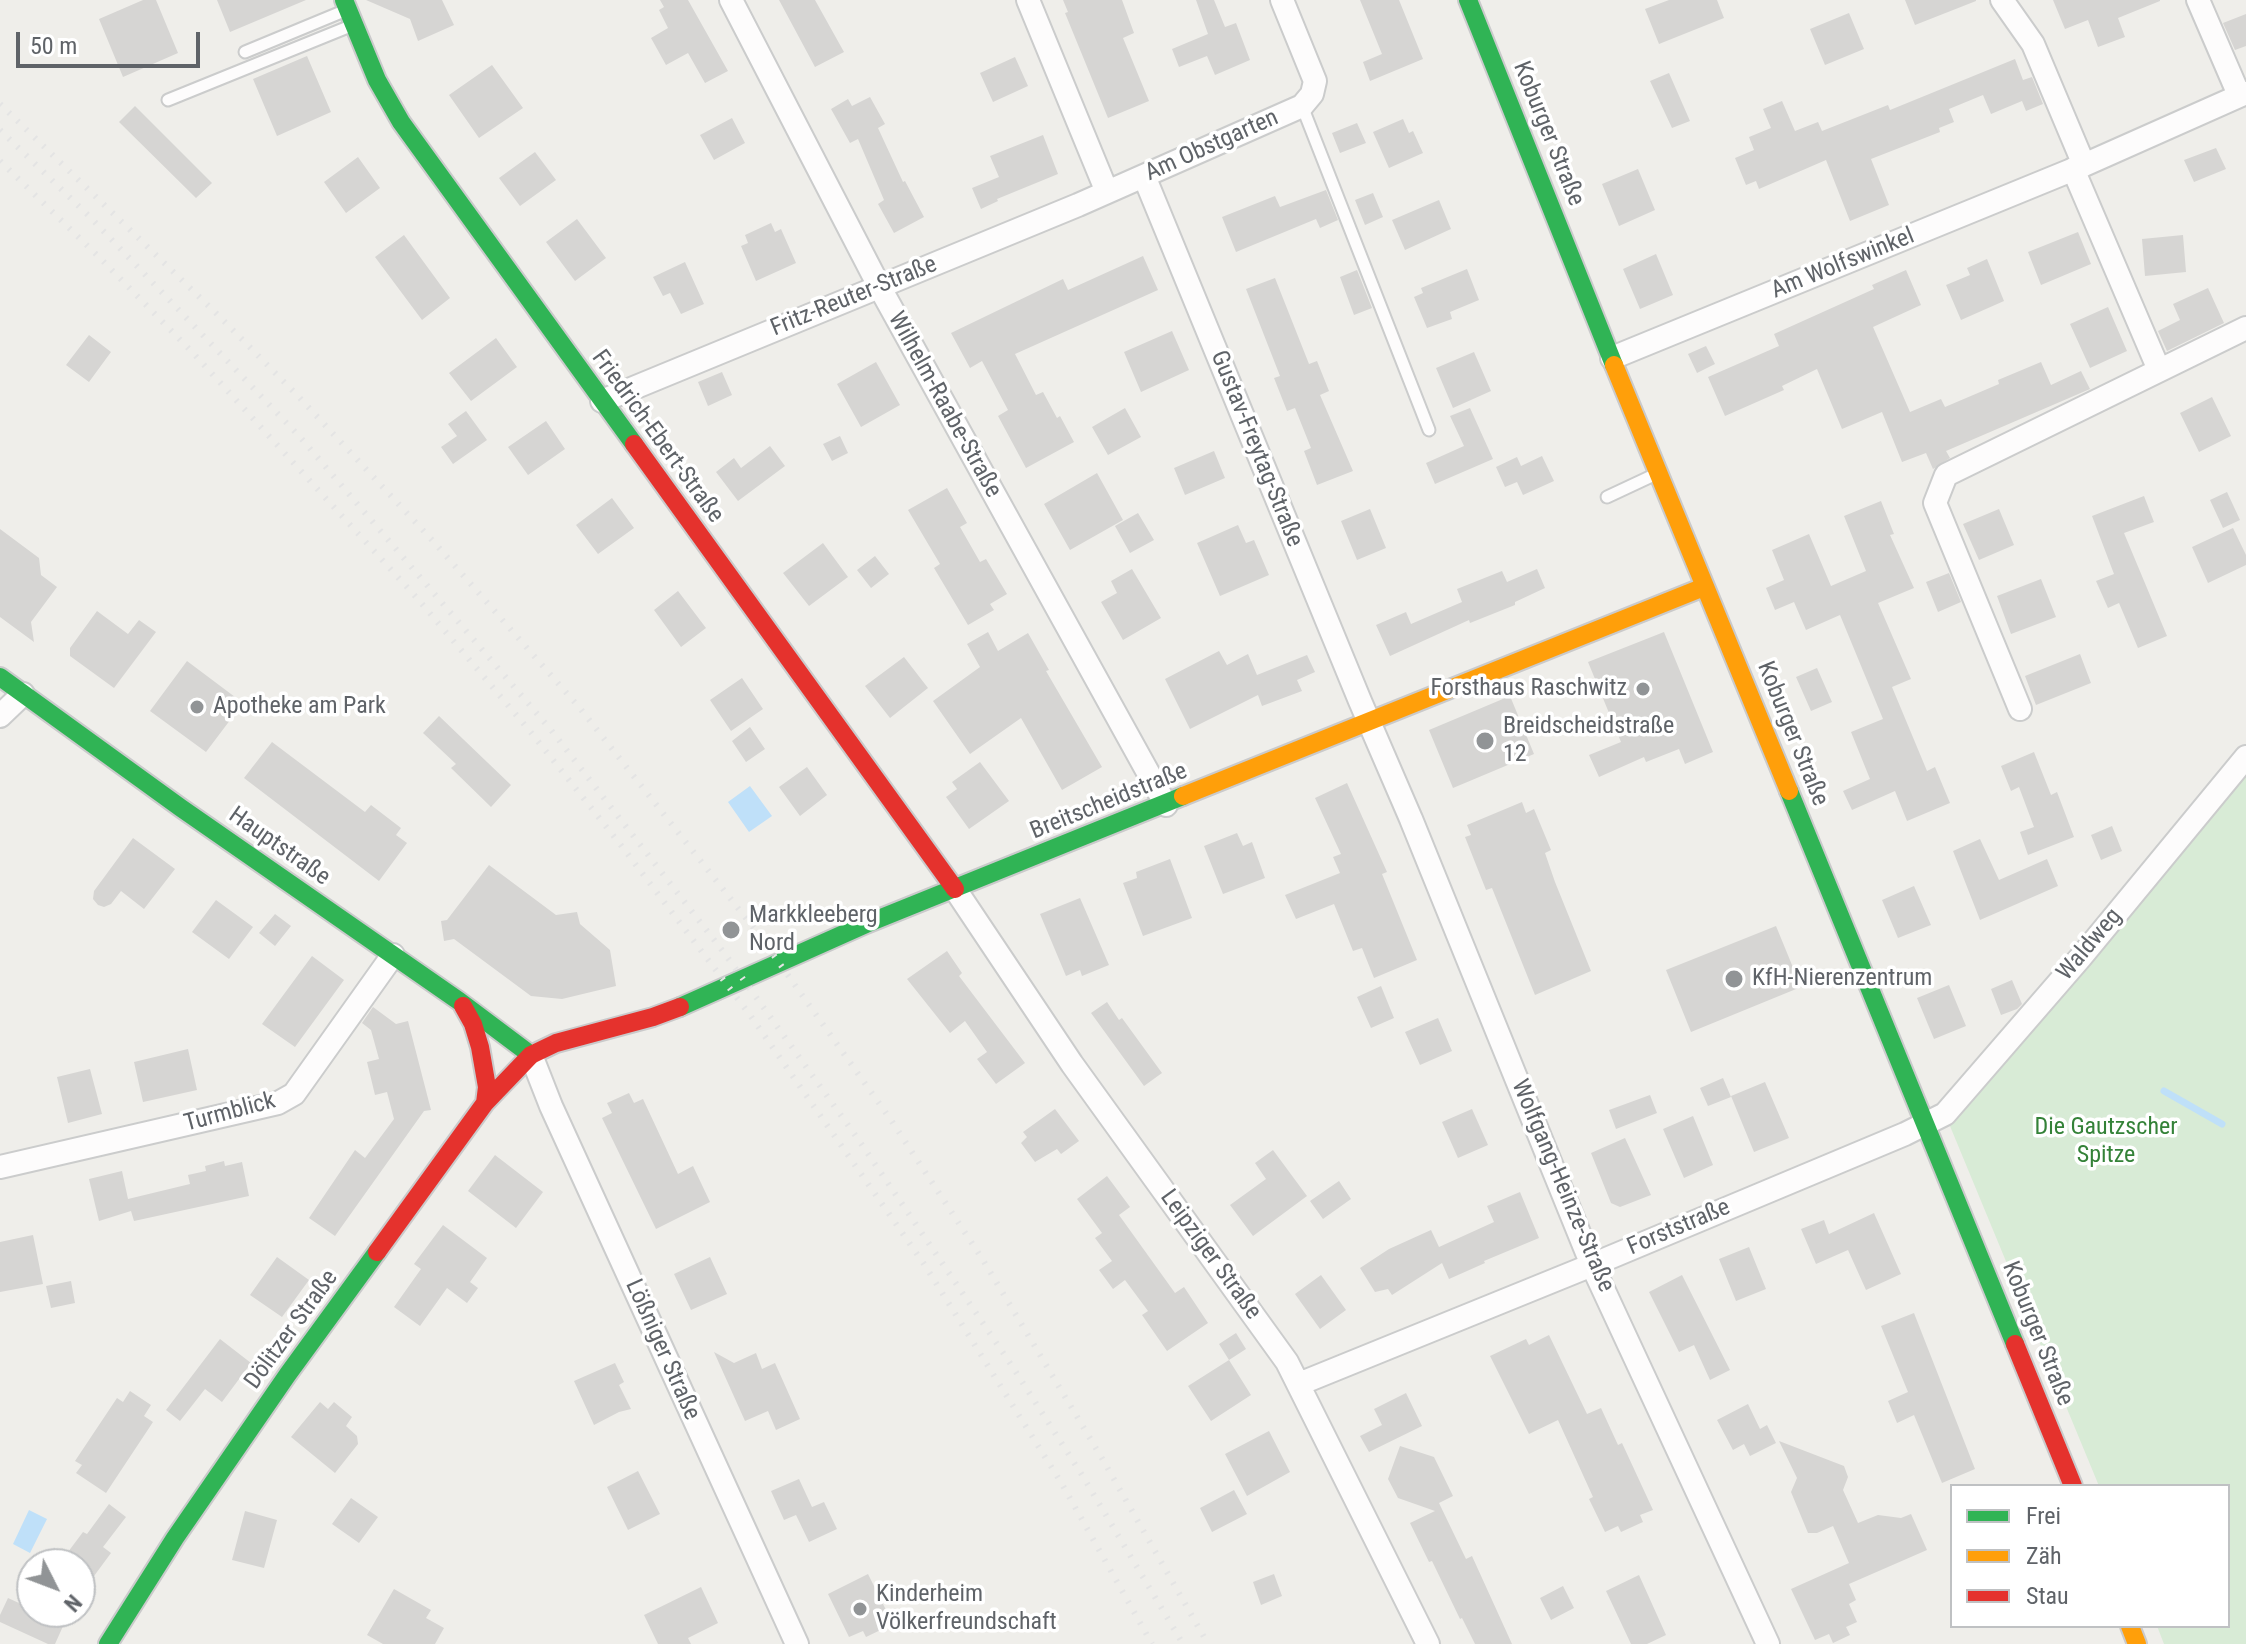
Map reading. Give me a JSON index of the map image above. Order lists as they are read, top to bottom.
{
  "streets": {
    "main road": [
      "Koburger Straße",
      "Friedrich-Ebert-Straße",
      "Breitscheidstraße",
      "Hauptstraße",
      "Dölitzer Straße"
    ],
    "street": [
      "Am Obstgarten",
      "Am Wolfswinkel",
      "Fritz-Reuter-Straße",
      "Wilhelm-Raabe-Straße",
      "Gustav-Freytag-Straße",
      "Waldweg",
      "Turmblick",
      "Wolfgang-Heinze-Straße",
      "Forststraße",
      "Leipziger Straße",
      "Lößniger Straße"
    ]
  },
  "crossings": [
    ["Koburger Straße", "Am Wolfswinkel"],
    ["Koburger Straße", "Breitscheidstraße"],
    ["Koburger Straße", "Waldweg"],
    ["Koburger Straße", "Forststraße"],
    ["Am Obstgarten", "Fritz-Reuter-Straße"],
    ["Am Obstgarten", "Gustav-Freytag-Straße"],
    ["Fritz-Reuter-Straße", "Wilhelm-Raabe-Straße"],
    ["Fritz-Reuter-Straße", "Friedrich-Ebert-Straße"],
    ["Wilhelm-Raabe-Straße", "Breitscheidstraße"],
    ["Friedrich-Ebert-Straße", "Breitscheidstraße"],
    ["Friedrich-Ebert-Straße", "Leipziger Straße"],
    ["Gustav-Freytag-Straße", "Breitscheidstraße"],
    ["Gustav-Freytag-Straße", "Wolfgang-Heinze-Straße"],
    ["Breitscheidstraße", "Hauptstraße"],
    ["Breitscheidstraße", "Wolfgang-Heinze-Straße"],
    ["Breitscheidstraße", "Leipziger Straße"],
    ["Breitscheidstraße", "Dölitzer Straße"],
    ["Breitscheidstraße", "Lößniger Straße"],
    ["Hauptstraße", "Turmblick"],
    ["Hauptstraße", "Dölitzer Straße"],
    ["Hauptstraße", "Lößniger Straße"],
    ["Waldweg", "Forststraße"],
    ["Wolfgang-Heinze-Straße", "Forststraße"],
    ["Forststraße", "Leipziger Straße"],
    ["Dölitzer Straße", "Lößniger Straße"]
  ],
  "parks": ["Die Gautzscher Spitze"],
  "places": [
    "Forsthaus Raschwitz",
    "Apotheke am Park",
    "Breidscheidstraße 12",
    "Markkleeberg Nord",
    "KfH-Nierenzentrum",
    "Kinderheim Völkerfreundschaft"
  ],
  "legend": ["Frei", "Zäh", "Stau"],
  "scale_bar": "50 m",
  "north": "bottom right"
}
